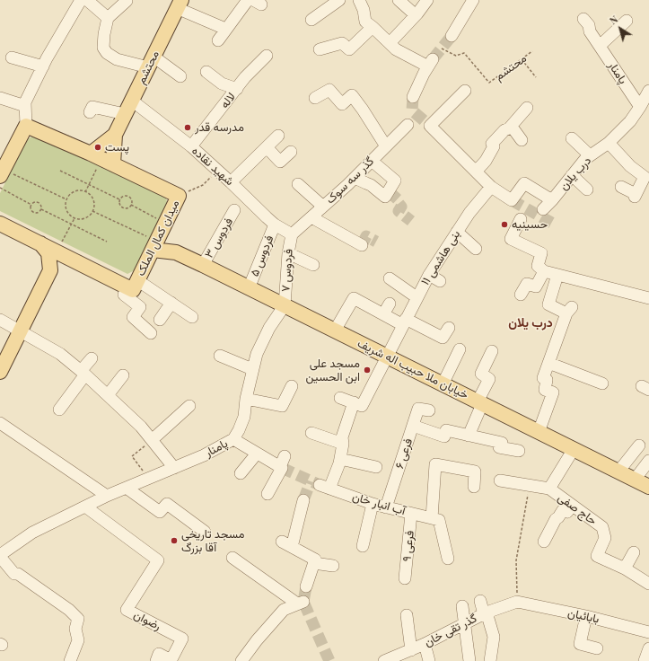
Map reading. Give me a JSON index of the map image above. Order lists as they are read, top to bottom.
{
  "streets": {
    "main road": ["محتشم", "میدان کمال الملک", "خیابان ملا حبیب اله شریف"],
    "street": [
      "پامنار",
      "لاله",
      "شهید نقاده",
      "درب یلان",
      "گذر سه سوک",
      "فردوس ۳",
      "فردوس ۵",
      "بنی هاشمی ۱۱",
      "فردوس ۷",
      "فرعی ۶",
      "آب انبار خان",
      "حاج صفی",
      "فرعی ۹",
      "بابائیان",
      "رضوان",
      "گذر تقی خان"
    ]
  },
  "crossings": [
    ["محتشم", "شهید نقاده"],
    ["محتشم", "میدان کمال الملک"],
    ["پامنار", "درب یلان"],
    ["پامنار", "فردوس ۷"],
    ["پامنار", "خیابان ملا حبیب اله شریف"],
    ["پامنار", "رضوان"],
    ["لاله", "شهید نقاده"],
    ["شهید نقاده", "گذر سه سوک"],
    ["شهید نقاده", "فردوس ۵"],
    ["شهید نقاده", "فردوس ۷"],
    ["درب یلان", "بنی هاشمی ۱۱"],
    ["گذر سه سوک", "فردوس ۷"],
    ["میدان کمال الملک", "خیابان ملا حبیب اله شریف"],
    ["فردوس ۳", "خیابان ملا حبیب اله شریف"],
    ["فردوس ۵", "خیابان ملا حبیب اله شریف"],
    ["بنی هاشمی ۱۱", "خیابان ملا حبیب اله شریف"],
    ["فردوس ۷", "خیابان ملا حبیب اله شریف"],
    ["فرعی ۶", "آب انبار خان"],
    ["آب انبار خان", "فرعی ۹"],
    ["بابائیان", "گذر تقی خان"]
  ],
  "districts": ["درب یلان"],
  "places": [
    "مدرسه قدر",
    "پست",
    "حسینیه",
    "مسجد علی ابن الحسین",
    "مسجد تاریخی آقا بزرگ"
  ],
  "north": "top left"
}
